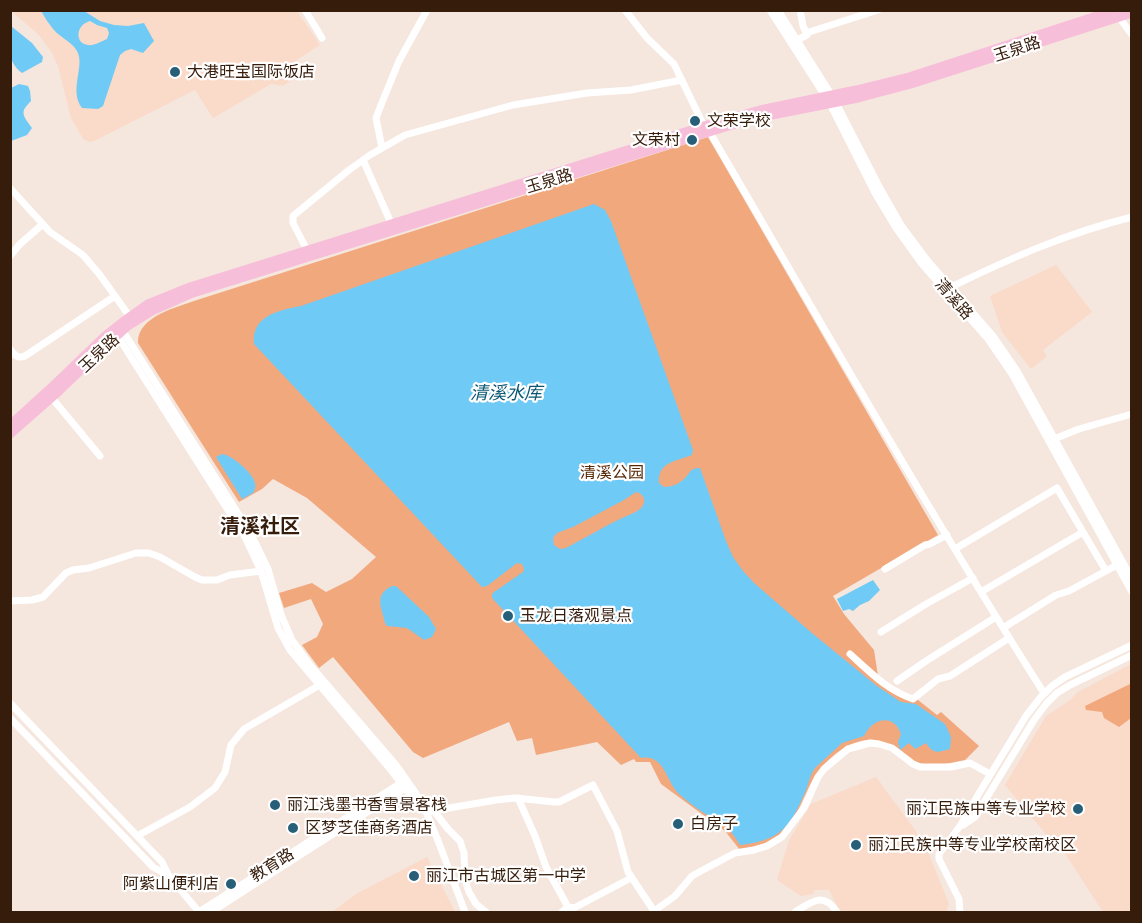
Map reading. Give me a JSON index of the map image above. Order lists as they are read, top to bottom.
{
  "streets": {
    "main road": ["玉泉路"],
    "street": ["清溪路", "教育路"]
  },
  "crossings": [
    ["玉泉路", "清溪路"]
  ],
  "districts": ["清溪社区"],
  "water": ["清溪水库"],
  "parks": ["清溪公园"],
  "places": [
    "大港旺宝国际饭店",
    "文荣学校",
    "文荣村",
    "玉龙日落观景点",
    "丽江浅墨书香雪景客栈",
    "丽江民族中等专业学校",
    "白房子",
    "区梦芝佳商务酒店",
    "丽江民族中等专业学校南校区",
    "丽江市古城区第一中学",
    "阿紫山便利店"
  ]
}
